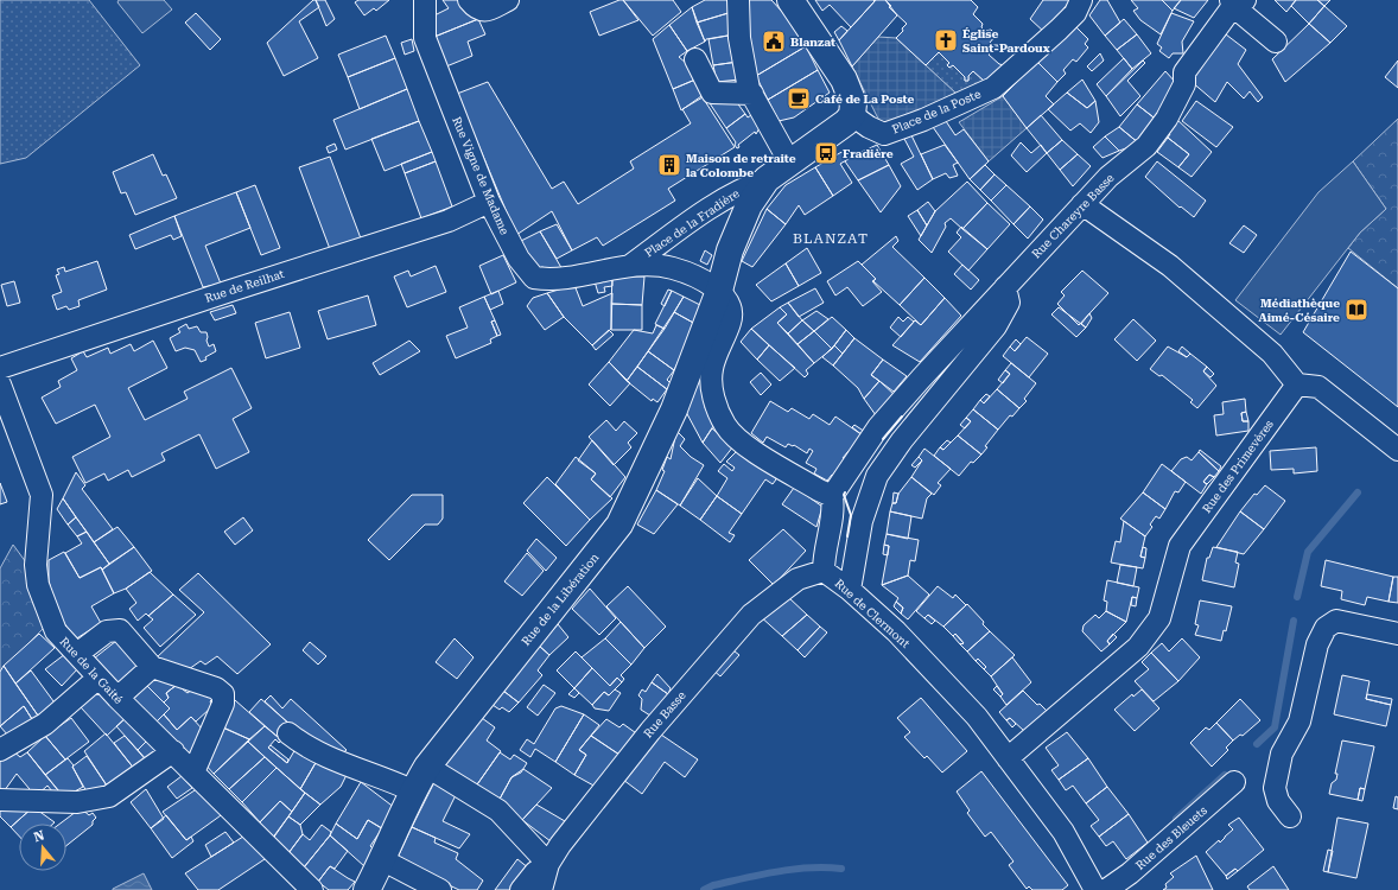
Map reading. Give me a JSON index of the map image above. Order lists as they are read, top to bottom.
{
  "streets": {
    "street": [
      "Place de la Poste",
      "Rue Vigne de Madame",
      "Rue Chareyre Basse",
      "Place de la Fradière",
      "Rue de Reilhat",
      "Rue des Primevères",
      "Rue de la Libération",
      "Rue de Clermont",
      "Rue de la Gaité",
      "Rue Basse",
      "Rue des Bleuets"
    ]
  },
  "crossings": [
    ["Rue Vigne de Madame", "Place de la Fradière"],
    ["Rue Vigne de Madame", "Rue de Reilhat"],
    ["Rue Chareyre Basse", "Rue de Clermont"],
    ["Place de la Fradière", "Rue de la Libération"],
    ["Rue des Primevères", "Rue de Clermont"],
    ["Rue de Clermont", "Rue Basse"]
  ],
  "districts": ["BLANZAT"],
  "places": {
    "church": ["Église Saint-Pardoux"],
    "public building": ["Blanzat"],
    "cafe": ["Café de La Poste"],
    "bus stop": ["Fradière"],
    "building": ["Maison de retraite la Colombe"],
    "library": ["Médiathèque Aimé-Césaire"]
  },
  "north": "top"
}
